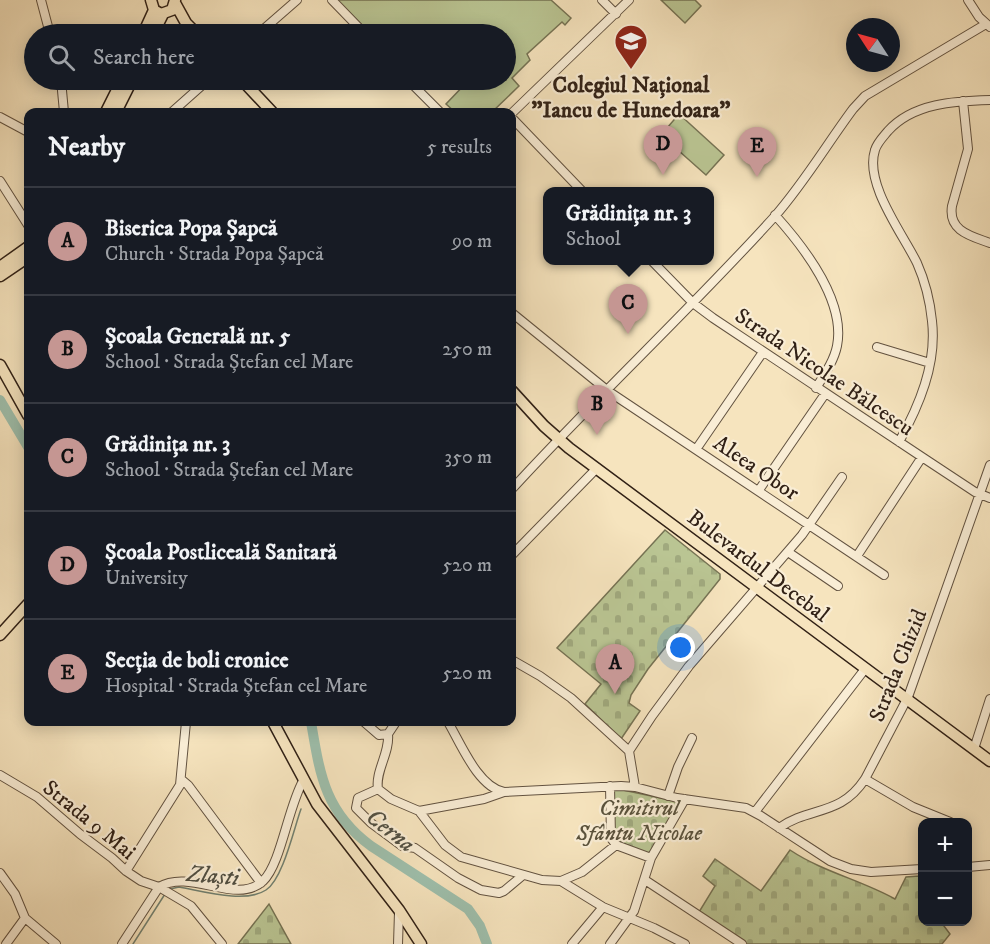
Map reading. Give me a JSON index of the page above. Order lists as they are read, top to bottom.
{
  "streets": {
    "main road": ["Bulevardul Decebal"],
    "street": [
      "Strada Nicolae Bălcescu",
      "Aleea Obor",
      "Strada Chizid",
      "Strada 9 Mai"
    ]
  },
  "crossings": [
    ["Strada Nicolae Bălcescu", "Strada Chizid"],
    ["Bulevardul Decebal", "Strada Chizid"]
  ],
  "water": ["Cerna", "Zlaști"],
  "parks": ["Cimitirul Sfântu Nicolae"],
  "places": {
    "school or university": ["Colegiul Național ”Iancu de Hunedoara”"]
  },
  "north": "top left",
  "page": {
    "search": "Search here",
    "heading": ["Nearby", "5 results"],
    "pins": [
      "D",
      "E",
      "C",
      "B",
      "A"
    ],
    "list": [
      {
        "mark": "A",
        "name": "Biserica Popa Șapcă",
        "note": "Church · Strada Popa Șapcă",
        "value": "90 m"
      },
      {
        "mark": "B",
        "name": "Școala Generală nr. 5",
        "note": "School · Strada Ștefan cel Mare",
        "value": "250 m"
      },
      {
        "mark": "C",
        "name": "Grădinița nr. 3",
        "note": "School · Strada Ștefan cel Mare",
        "value": "350 m"
      },
      {
        "mark": "D",
        "name": "Școala Postliceală Sanitară",
        "note": "University",
        "value": "520 m"
      },
      {
        "mark": "E",
        "name": "Secția de boli cronice",
        "note": "Hospital · Strada Ștefan cel Mare",
        "value": "520 m"
      }
    ],
    "popup": ["Grădinița nr. 3", "School"],
    "map_buttons": ["+", "−"]
  }
}
